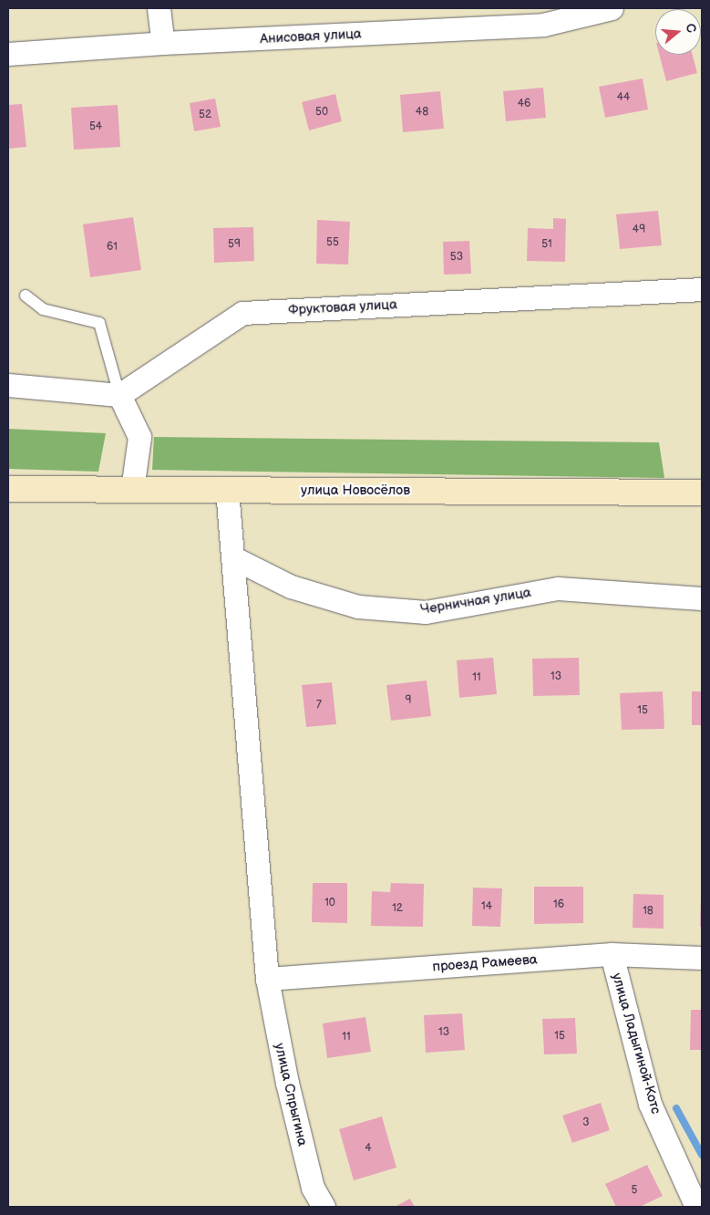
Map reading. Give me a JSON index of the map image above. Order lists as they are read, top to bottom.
{
  "streets": {
    "street": [
      "Анисовая улица",
      "Фруктовая улица",
      "улица Новосёлов",
      "Черничная улица",
      "проезд Рамеева",
      "улица Ладыгиной-Котс",
      "улица Спрыгина"
    ]
  },
  "crossings": [
    ["улица Новосёлов", "улица Спрыгина"],
    ["Черничная улица", "улица Спрыгина"],
    ["проезд Рамеева", "улица Ладыгиной-Котс"],
    ["проезд Рамеева", "улица Спрыгина"]
  ],
  "house_numbers": [
    "44",
    "46",
    "50",
    "48",
    "52",
    "54",
    "49",
    "55",
    "59",
    "51",
    "61",
    "53",
    "13",
    "11",
    "9",
    "7",
    "15",
    "10",
    "16",
    "14",
    "12",
    "18",
    "13",
    "15",
    "11",
    "3",
    "4",
    "5"
  ],
  "north": "right"
}
